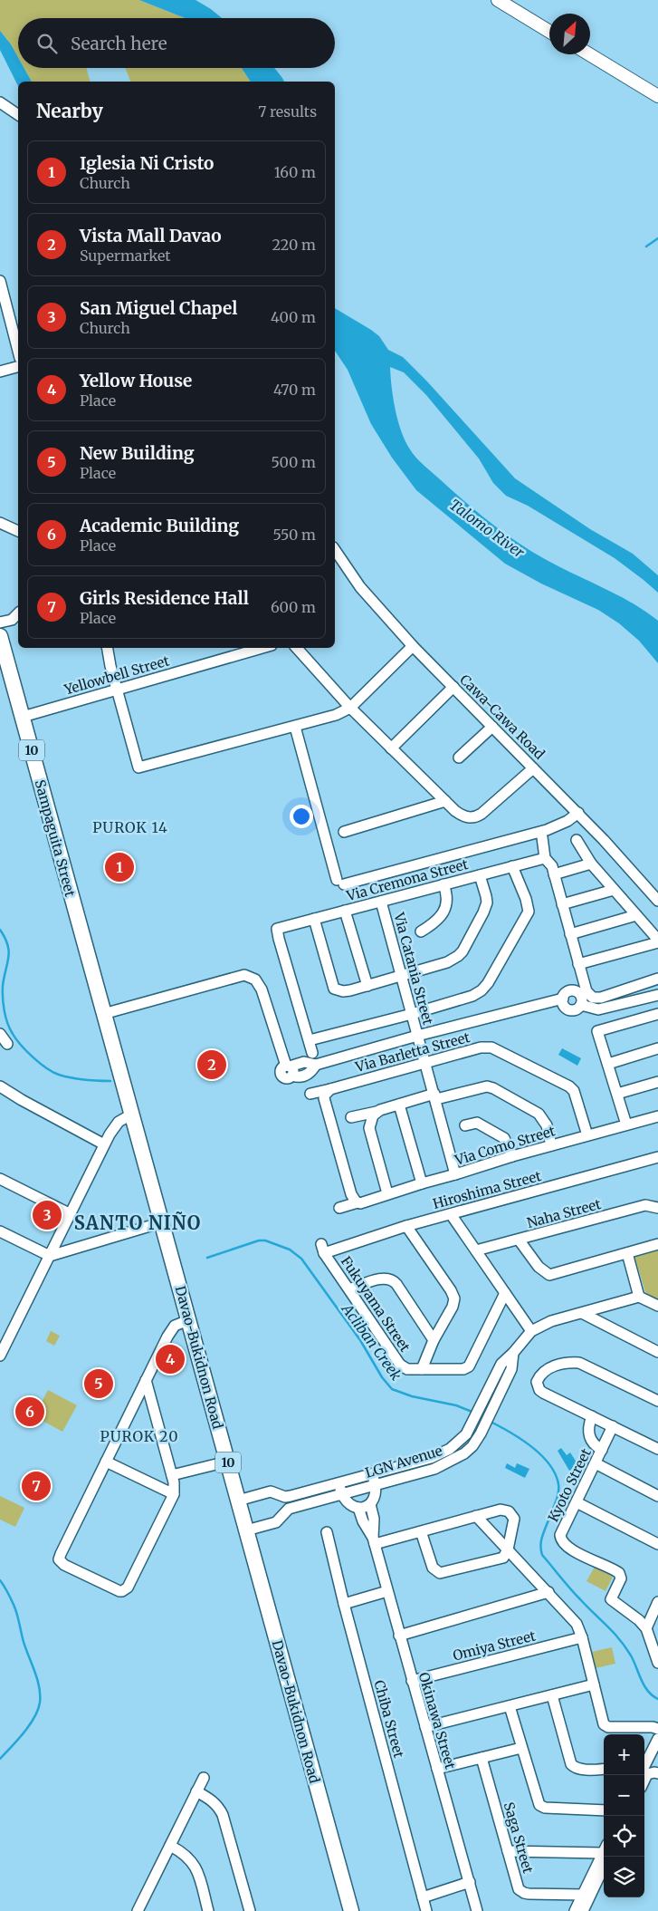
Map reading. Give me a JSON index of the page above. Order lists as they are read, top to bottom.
{
  "streets": {
    "highway": ["10", "Sampaguita Street", "Davao-Bukidnon Road"],
    "street": [
      "Yellowbell Street",
      "Cawa-Cawa Road",
      "Via Cremona Street",
      "Via Catania Street",
      "Via Barletta Street",
      "Via Como Street",
      "Hiroshima Street",
      "Naha Street",
      "Fukuyama Street",
      "LGN Avenue",
      "Kyoto Street",
      "Omiya Street",
      "Chiba Street",
      "Okinawa Street",
      "Saga Street"
    ]
  },
  "crossings": [
    ["Yellowbell Street", "Sampaguita Street"],
    ["Sampaguita Street", "Davao-Bukidnon Road"],
    ["Via Cremona Street", "Via Catania Street"],
    ["Via Catania Street", "Via Barletta Street"],
    ["Via Catania Street", "Via Como Street"],
    ["Via Barletta Street", "Via Como Street"],
    ["Hiroshima Street", "Fukuyama Street"],
    ["Davao-Bukidnon Road", "LGN Avenue"],
    ["Omiya Street", "Okinawa Street"]
  ],
  "districts": ["PUROK 14", "SANTO NIÑO", "PUROK 20"],
  "water": ["Talomo River", "Acliban Creek"],
  "north": "top right",
  "page": {
    "search": "Search here",
    "heading": ["Nearby", "7 results"],
    "list": [
      {
        "mark": "1",
        "name": "Iglesia Ni Cristo",
        "note": "Church",
        "value": "160 m"
      },
      {
        "mark": "2",
        "name": "Vista Mall Davao",
        "note": "Supermarket",
        "value": "220 m"
      },
      {
        "mark": "3",
        "name": "San Miguel Chapel",
        "note": "Church",
        "value": "400 m"
      },
      {
        "mark": "4",
        "name": "Yellow House",
        "note": "Place",
        "value": "470 m"
      },
      {
        "mark": "5",
        "name": "New Building",
        "note": "Place",
        "value": "500 m"
      },
      {
        "mark": "6",
        "name": "Academic Building",
        "note": "Place",
        "value": "550 m"
      },
      {
        "mark": "7",
        "name": "Girls Residence Hall",
        "note": "Place",
        "value": "600 m"
      }
    ],
    "pins": [
      "1",
      "2",
      "3",
      "4",
      "5",
      "6",
      "7"
    ],
    "map_buttons": ["+", "−"]
  }
}
